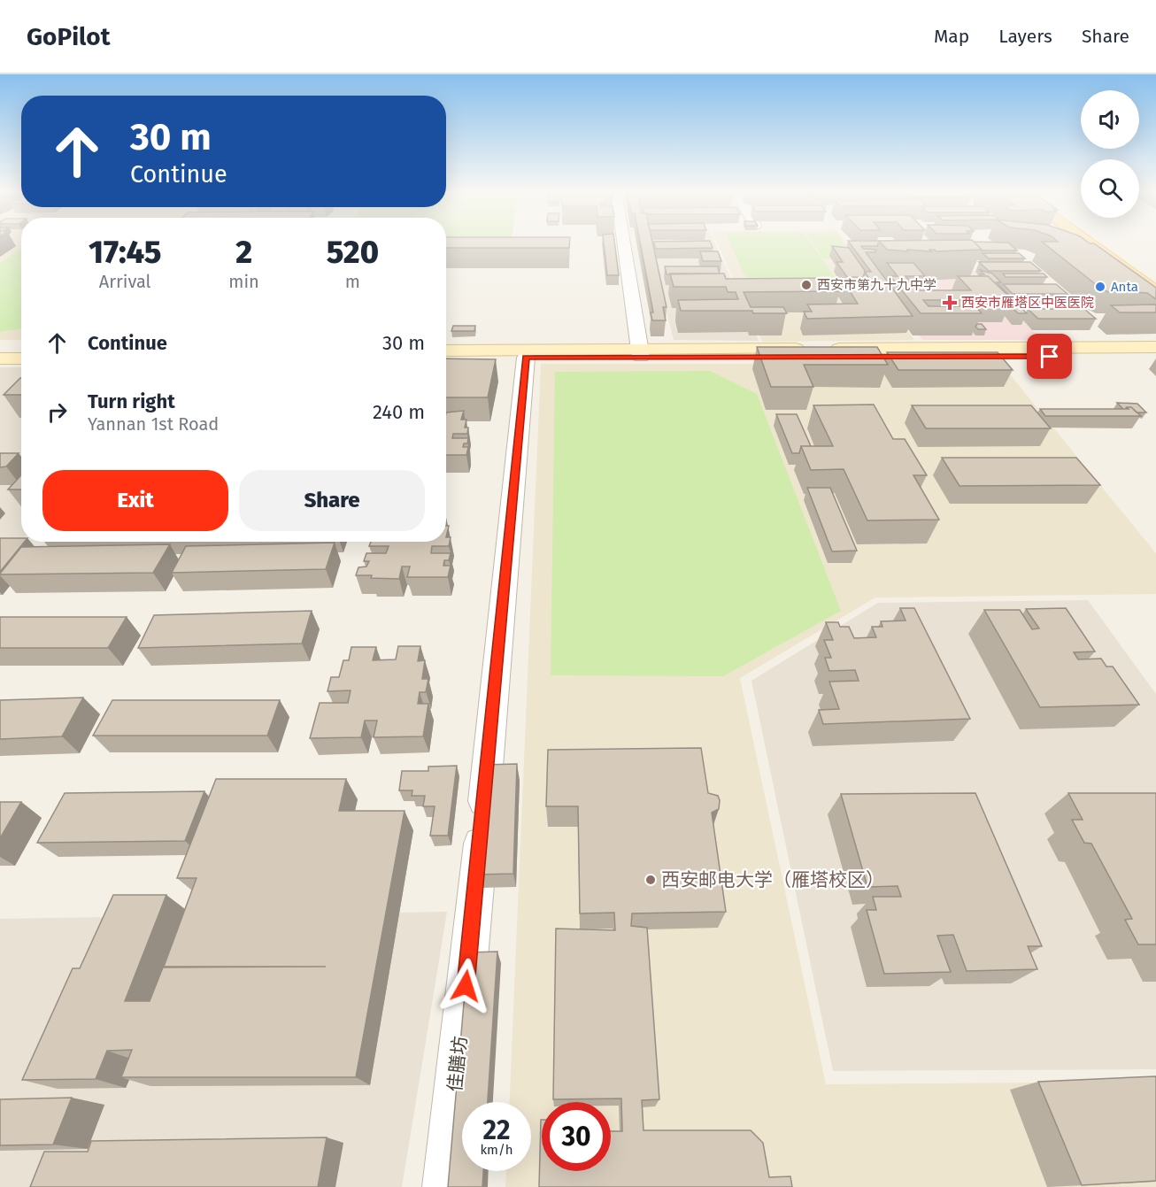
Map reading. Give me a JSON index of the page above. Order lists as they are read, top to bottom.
{
  "streets": {
    "street": ["佳膳坊"]
  },
  "places": {
    "other": ["西安市第九十九中学", "Anta", "西安邮电大学（雁塔校区）"],
    "health": ["西安市雁塔区中医医院"]
  },
  "page": {
    "header": "GoPilot",
    "nav": ["Map", "Layers", "Share"],
    "turn": ["30 m", "Continue"],
    "eta": [
      "17:45",
      "Arrival",
      "2",
      "min",
      "520",
      "m"
    ],
    "list": [
      {
        "name": "Continue",
        "value": "30 m"
      },
      {
        "name": "Turn right",
        "note": "Yannan 1st Road",
        "value": "240 m"
      }
    ],
    "buttons": ["Exit", "Share"],
    "speed": "22 km/h",
    "limit": "30"
  }
}
